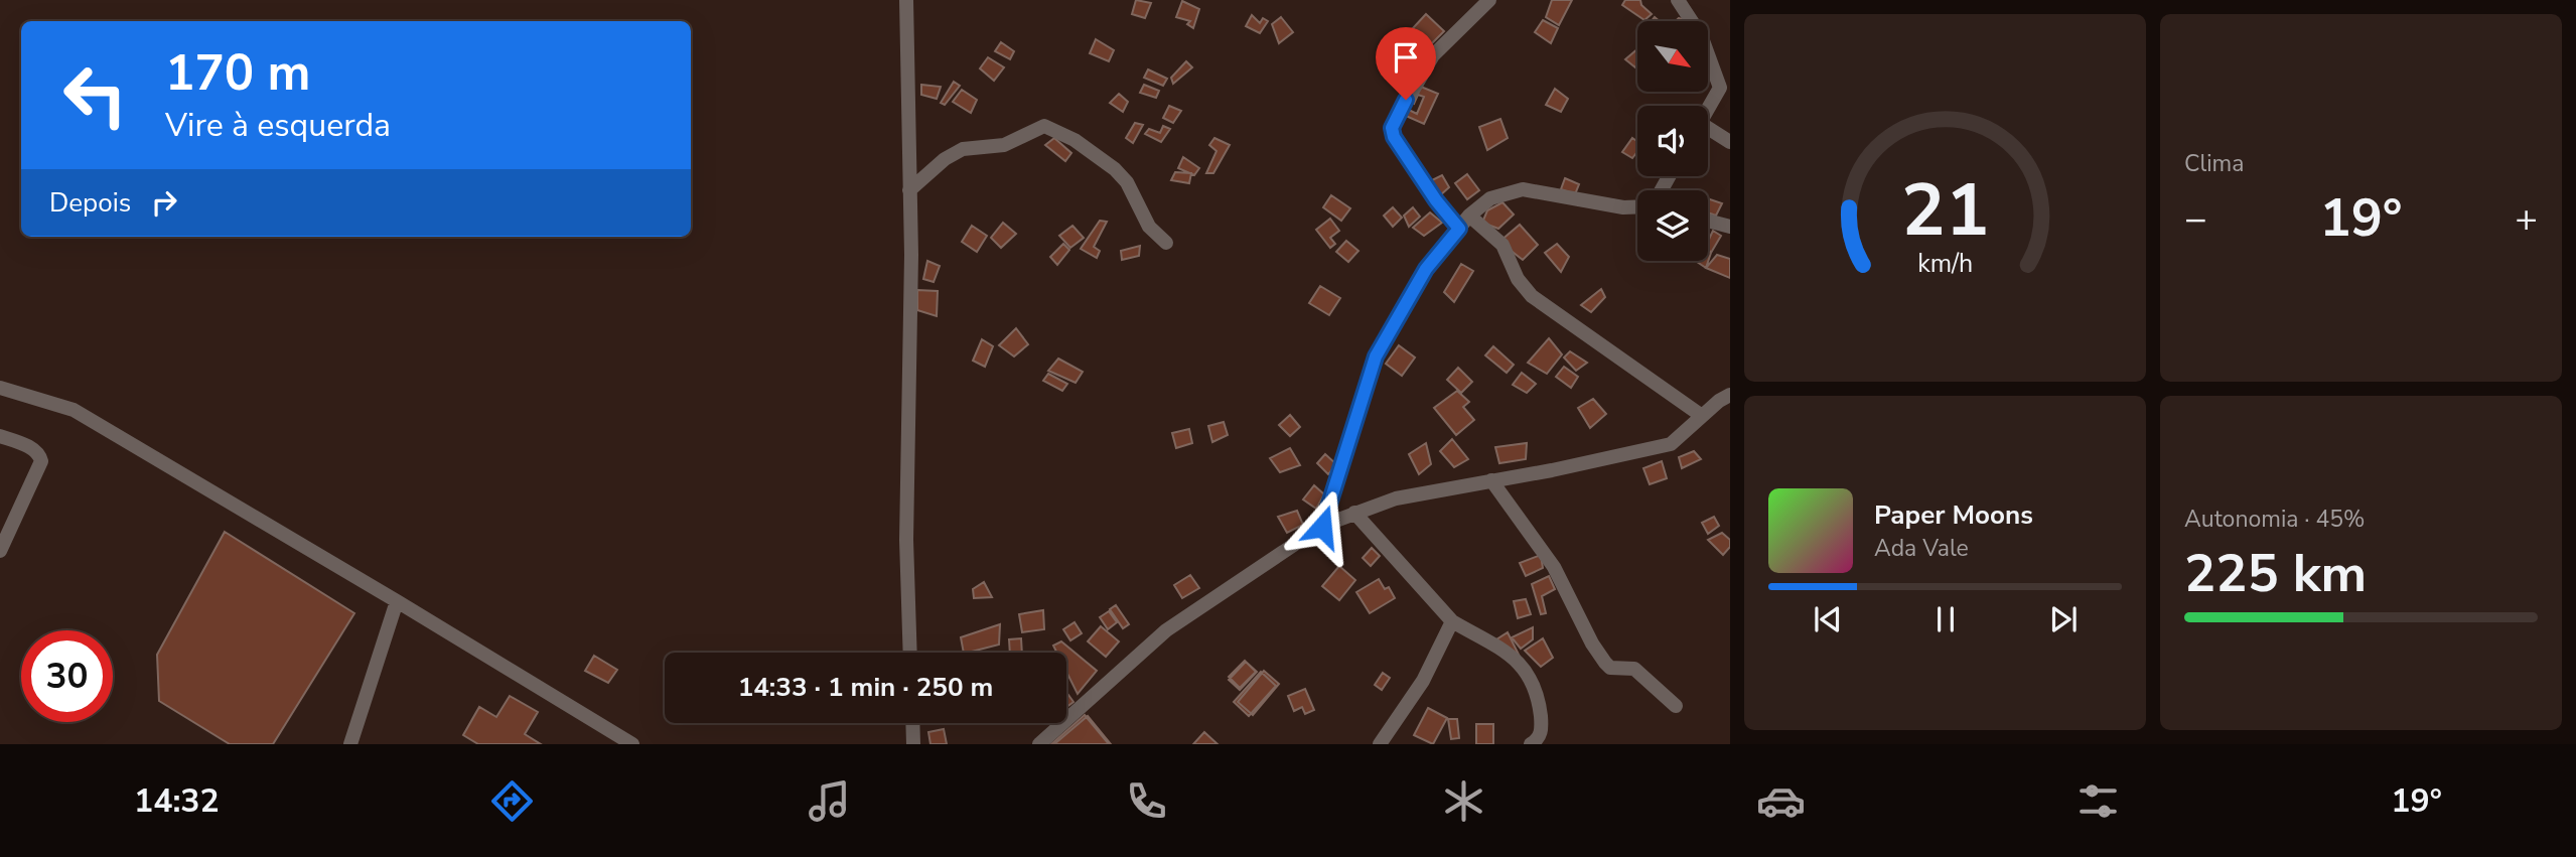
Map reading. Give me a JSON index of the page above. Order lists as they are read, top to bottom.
{
  "north": "bottom right",
  "page": {
    "tile": [
      "Clima",
      ["Autonomia · 45%", "225 km"]
    ],
    "turn": ["170 m", "Vire à esquerda"],
    "then": "Depois",
    "heat": ["−", "19°", "+"],
    "song": ["Paper Moons", "Ada Vale"],
    "limit": "30",
    "trip": "14:33 · 1 min · 250 m",
    "tabs": ["14:32", "19°"],
    "gauge": ["21", "km/h"]
  }
}
